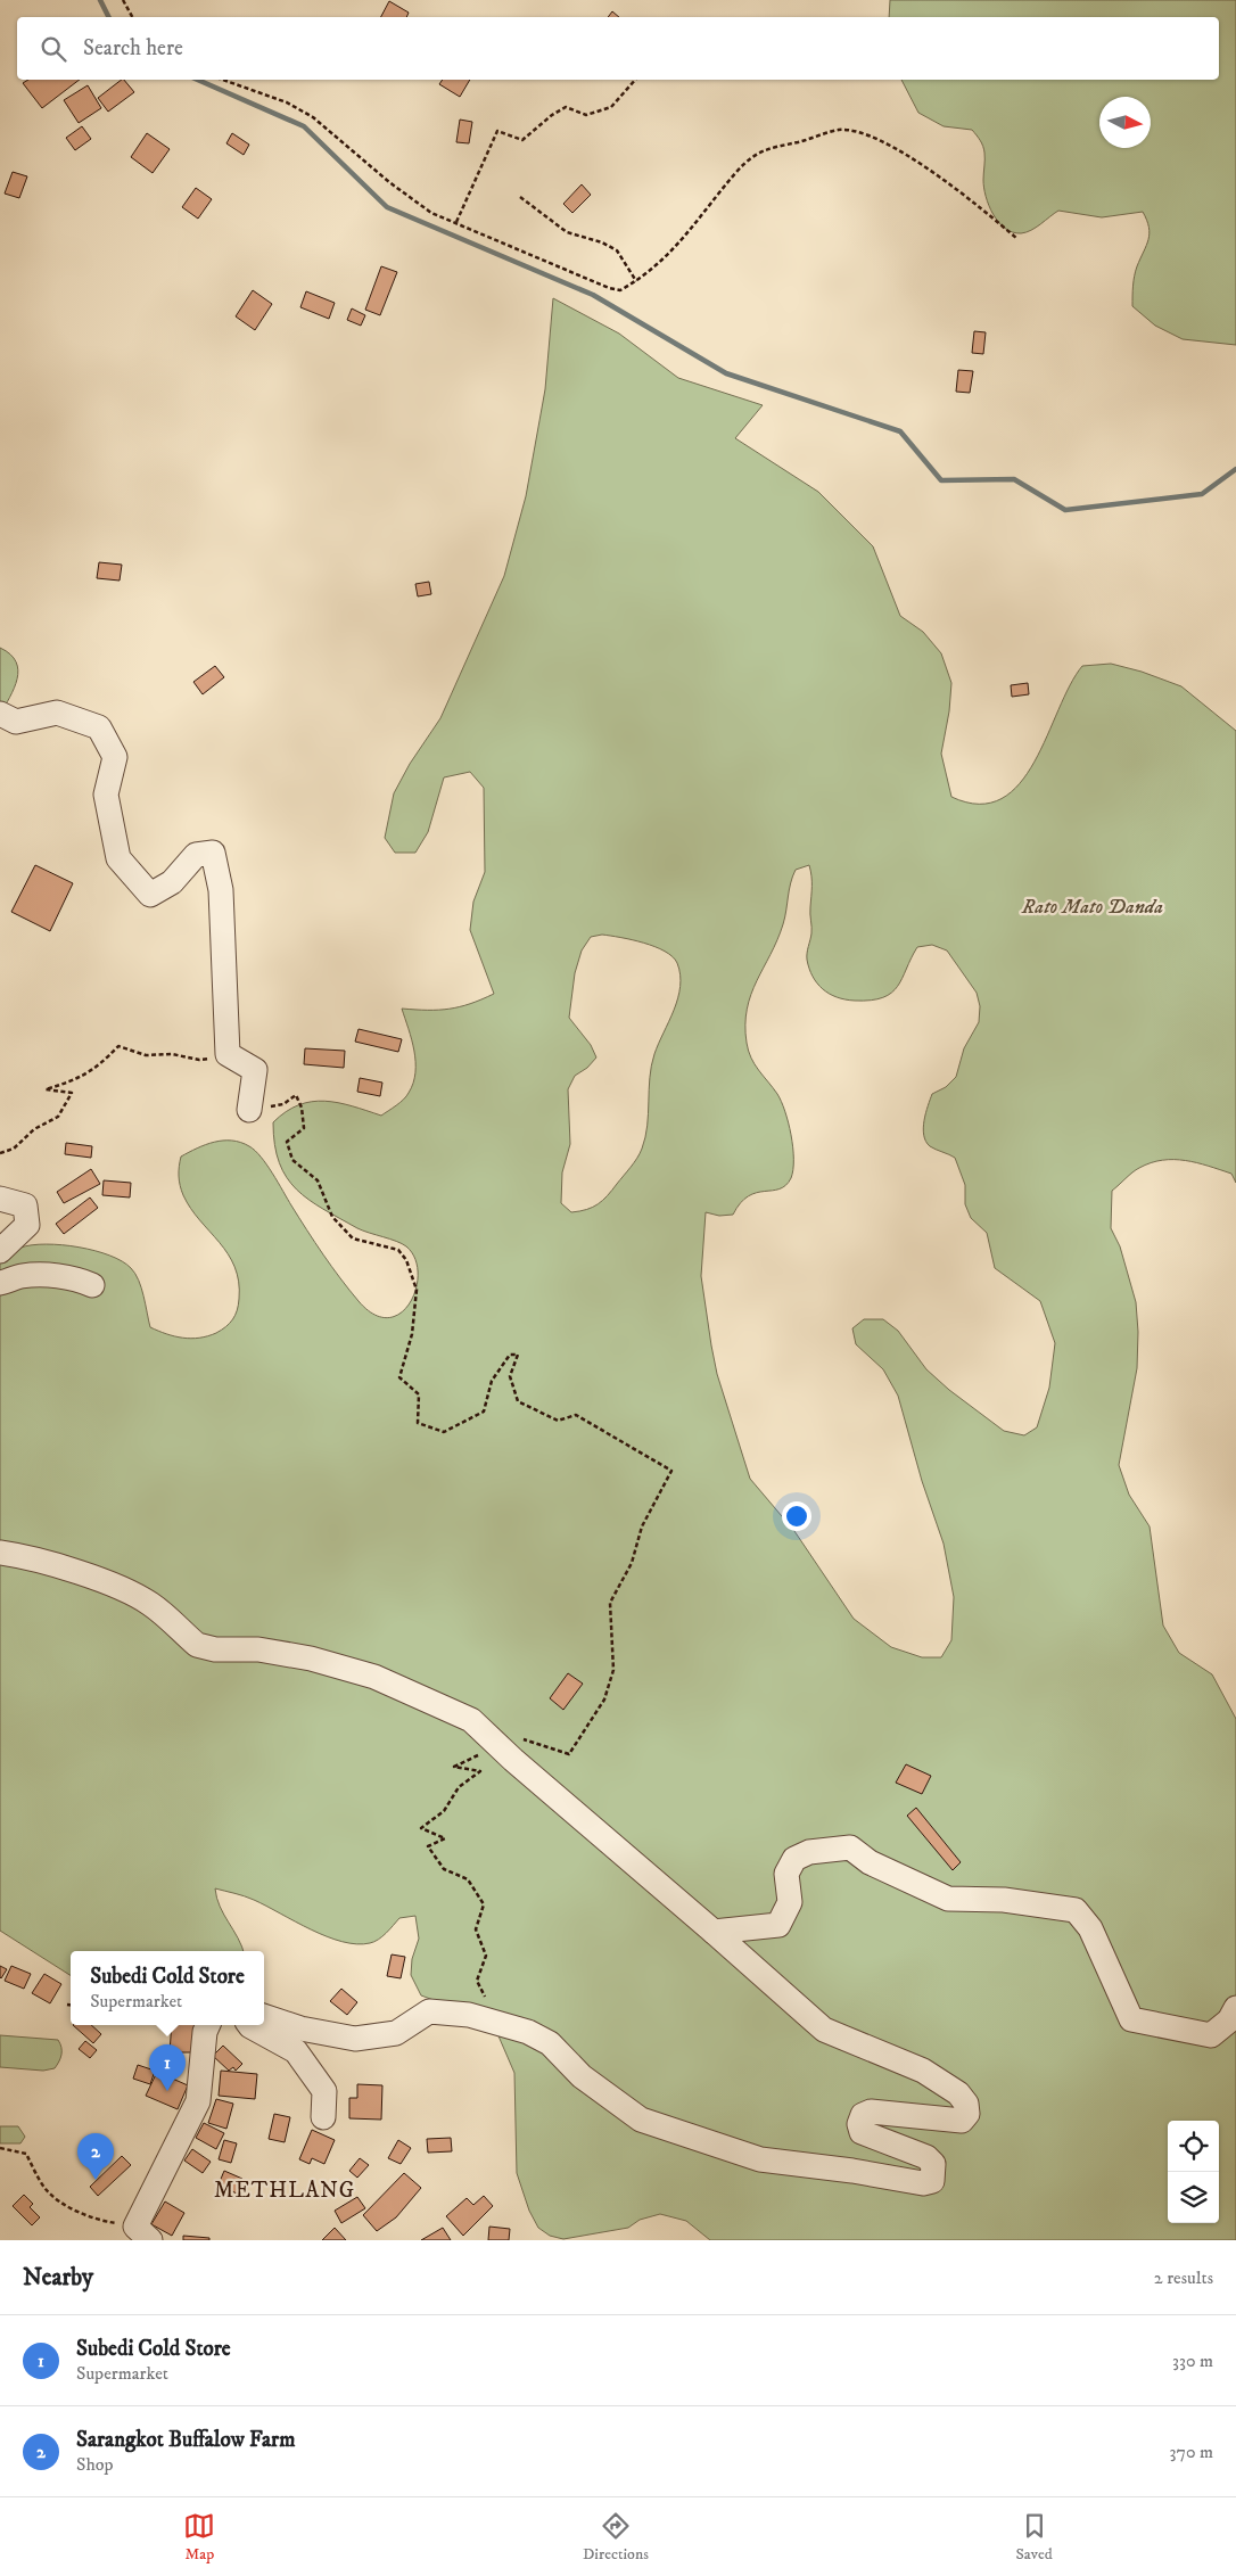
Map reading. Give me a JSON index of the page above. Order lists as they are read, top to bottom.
{
  "districts": ["METHLANG"],
  "parks": ["Rato Mato Danda"],
  "north": "right",
  "page": {
    "search": "Search here",
    "popup": ["Subedi Cold Store", "Supermarket"],
    "pins": ["1", "2"],
    "heading": ["Nearby", "2 results"],
    "list": [
      {
        "mark": "1",
        "name": "Subedi Cold Store",
        "note": "Supermarket",
        "value": "330 m"
      },
      {
        "mark": "2",
        "name": "Sarangkot Buffalow Farm",
        "note": "Shop",
        "value": "370 m"
      }
    ],
    "nav": ["Map", "Directions", "Saved"]
  }
}
